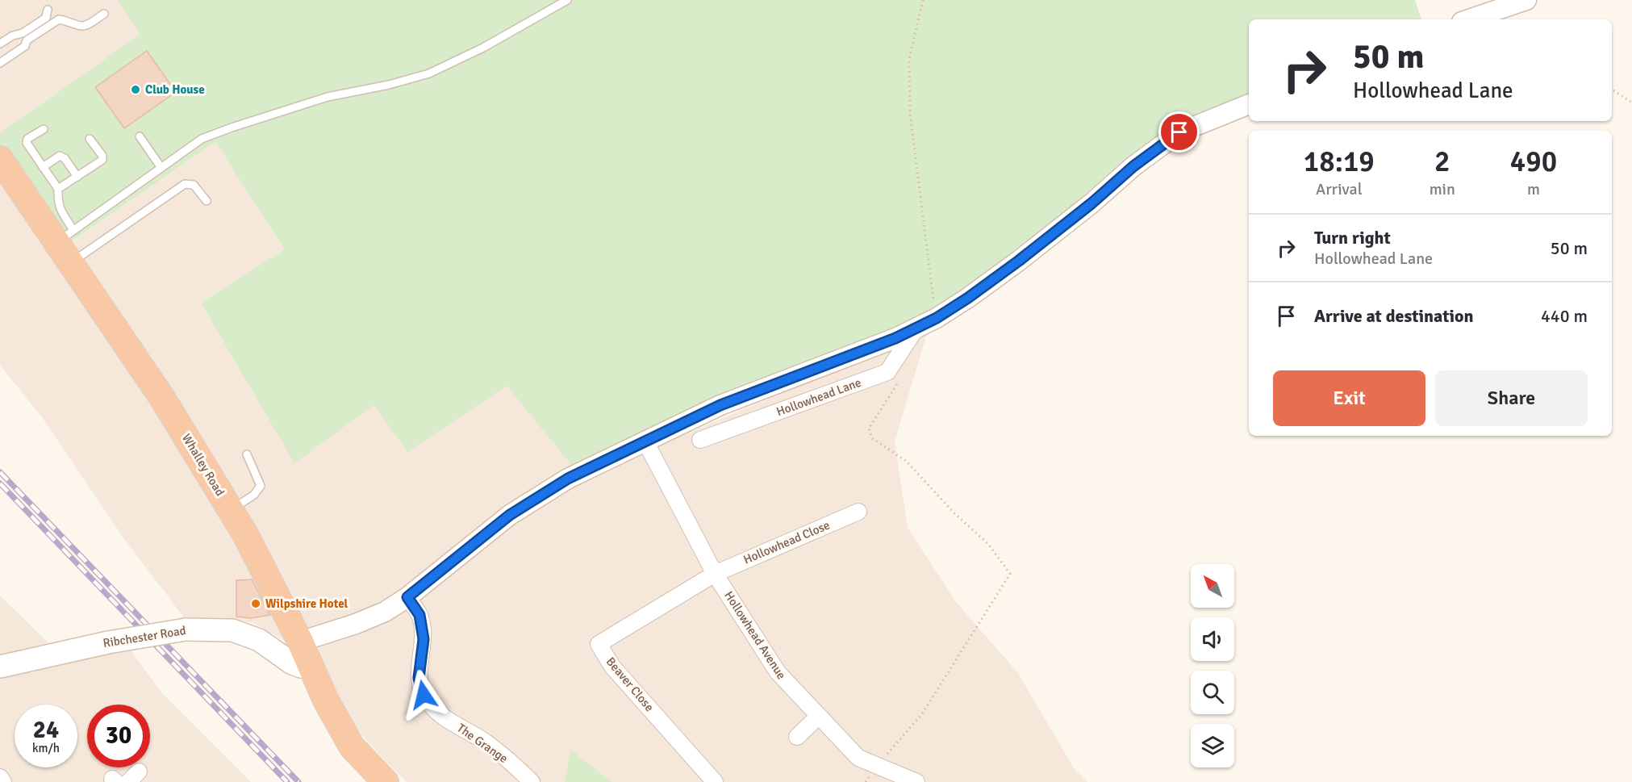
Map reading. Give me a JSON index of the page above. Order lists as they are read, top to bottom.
{
  "streets": {
    "highway": ["Whalley Road"],
    "main road": ["Ribchester Road"],
    "street": [
      "Hollowhead Lane",
      "Hollowhead Close",
      "Hollowhead Avenue",
      "Beaver Close",
      "The Grange"
    ]
  },
  "crossings": [
    ["Whalley Road", "Ribchester Road"],
    ["Hollowhead Close", "Hollowhead Avenue"],
    ["Hollowhead Close", "Beaver Close"],
    ["Hollowhead Avenue", "Beaver Close"]
  ],
  "places": ["Club House", "Wilpshire Hotel"],
  "north": "top left",
  "page": {
    "turn": ["50 m", "Hollowhead Lane"],
    "eta": [
      "18:19",
      "Arrival",
      "2",
      "min",
      "490",
      "m"
    ],
    "list": [
      {
        "name": "Turn right",
        "note": "Hollowhead Lane",
        "value": "50 m"
      },
      {
        "name": "Arrive at destination",
        "value": "440 m"
      }
    ],
    "buttons": ["Exit", "Share"],
    "speed": "24 km/h",
    "limit": "30"
  }
}
